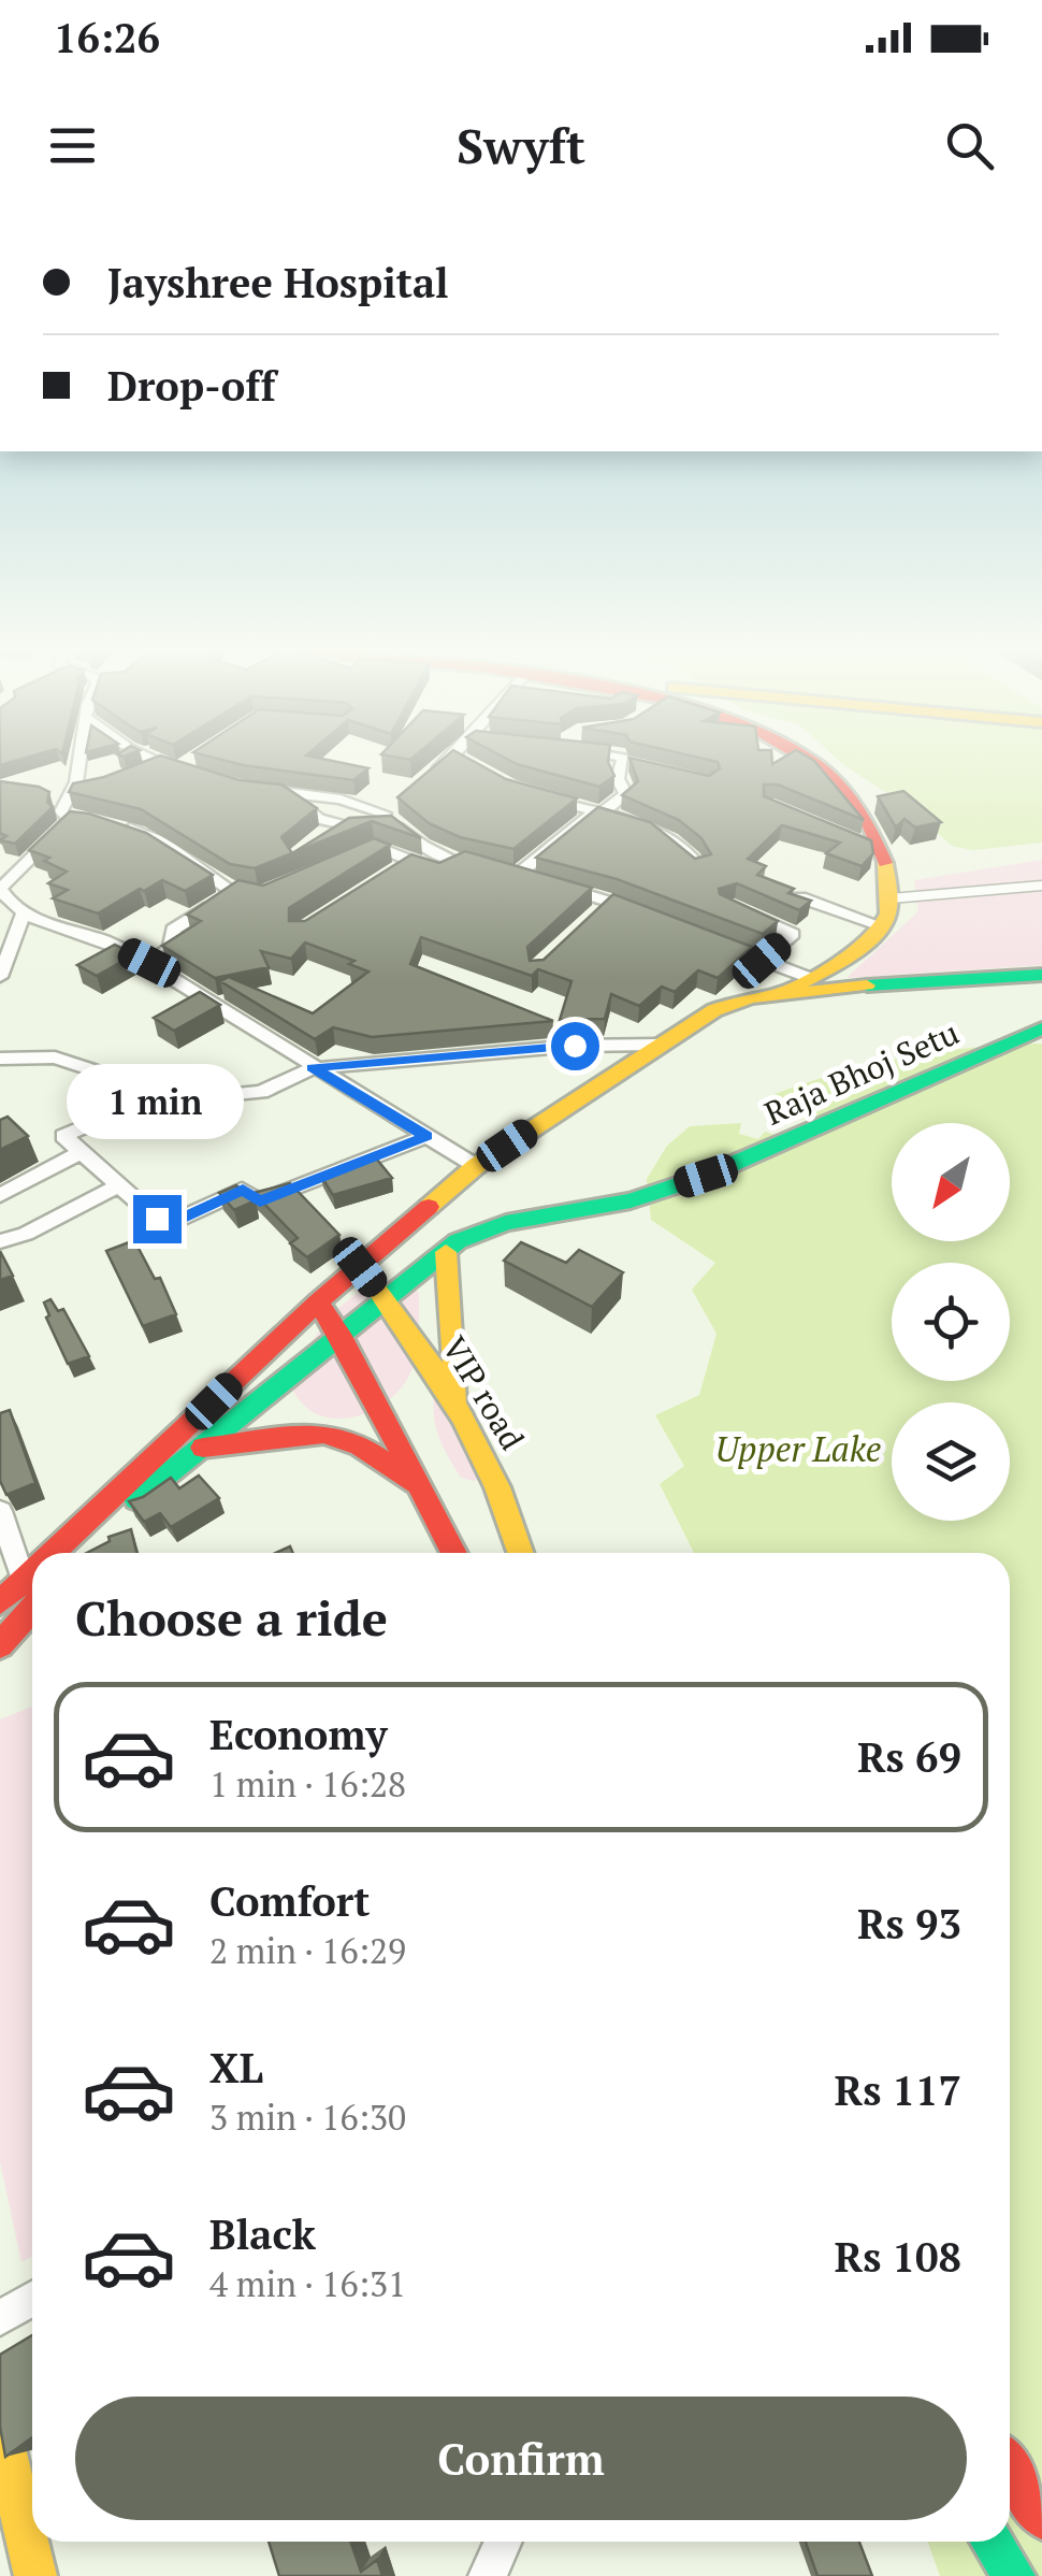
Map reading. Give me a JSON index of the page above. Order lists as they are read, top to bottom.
{
  "streets": {
    "main road": ["Raja Bhoj Setu", "VIP road"]
  },
  "crossings": [
    ["Raja Bhoj Setu", "VIP road"]
  ],
  "water": ["Upper Lake"],
  "north": "bottom left",
  "page": {
    "status": "16:26",
    "header": "Swyft",
    "banner": ["Jayshree Hospital", "Drop-off"],
    "bubble": "1 min",
    "heading": "Choose a ride",
    "list": [
      {
        "name": "Economy",
        "note": "1 min · 16:28",
        "value": "Rs 69"
      },
      {
        "name": "Comfort",
        "note": "2 min · 16:29",
        "value": "Rs 93"
      },
      {
        "name": "XL",
        "note": "3 min · 16:30",
        "value": "Rs 117"
      },
      {
        "name": "Black",
        "note": "4 min · 16:31",
        "value": "Rs 108"
      }
    ],
    "buttons": "Confirm"
  }
}
